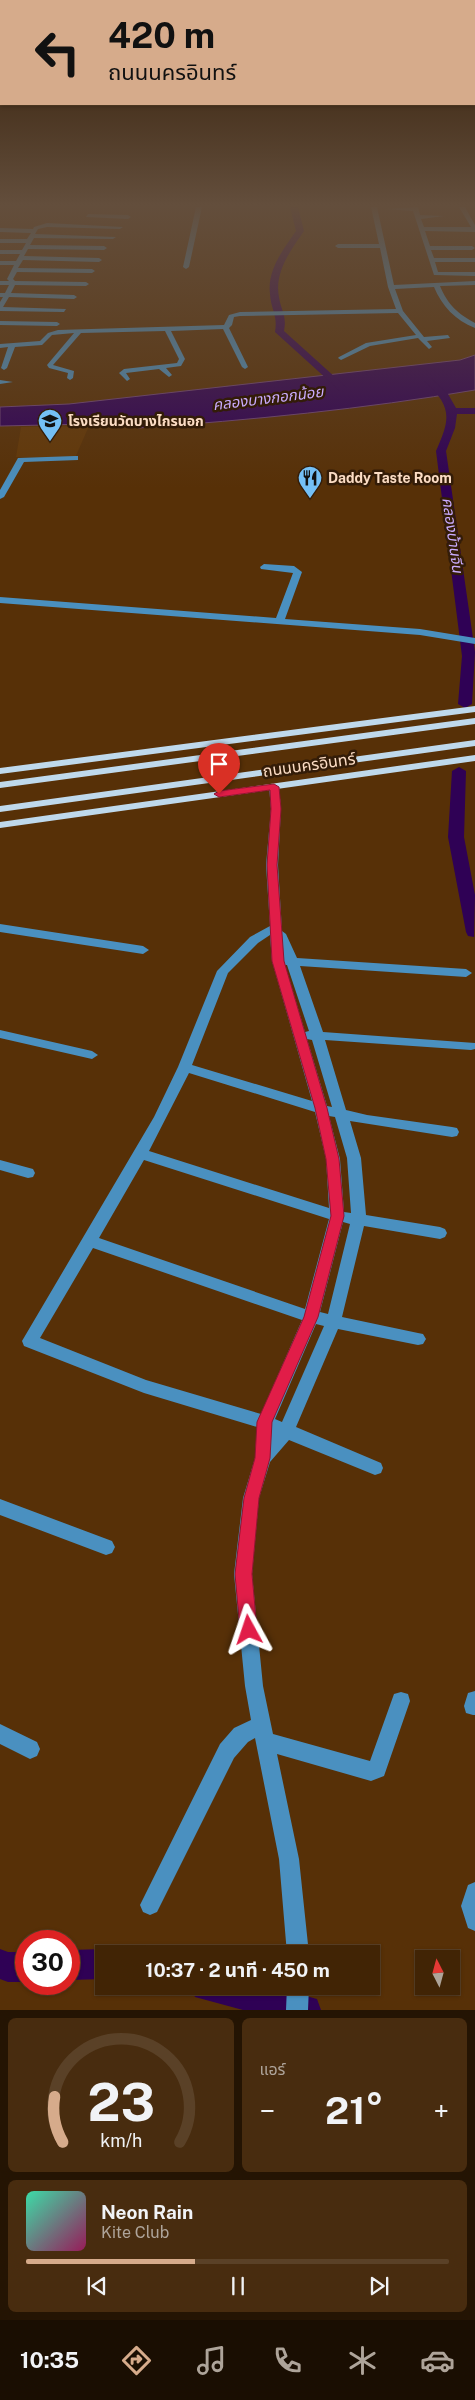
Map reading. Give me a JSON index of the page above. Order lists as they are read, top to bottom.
{
  "streets": {
    "main road": ["ถนนนครอินทร์"]
  },
  "water": ["คลองบางกอกน้อย", "คลองบ้านจีน"],
  "places": {
    "school or university": ["โรงเรียนวัดบางไกรนอก"],
    "restaurant": ["Daddy Taste Room"]
  },
  "north": "top",
  "page": {
    "turn": ["420 m", "ถนนนครอินทร์"],
    "limit": "30",
    "trip": "10:37 · 2 นาที · 450 m",
    "tile": "แอร์",
    "heat": ["−", "21°", "+"],
    "song": ["Neon Rain", "Kite Club"],
    "tabs": "10:35",
    "gauge": ["23", "km/h"]
  }
}
